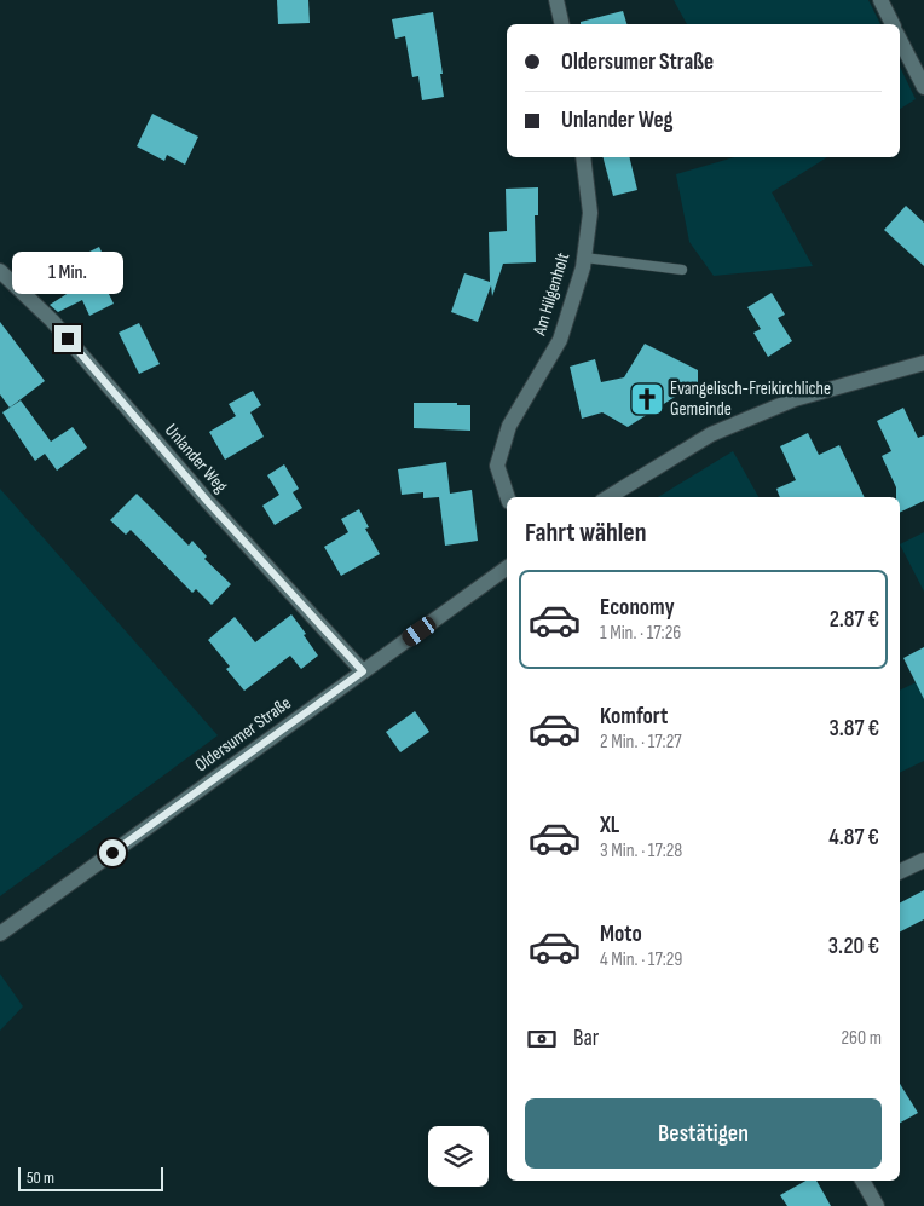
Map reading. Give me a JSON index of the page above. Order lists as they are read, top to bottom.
{
  "streets": {
    "street": ["Am Hilgenholt", "Unlander Weg", "Oldersumer Straße"]
  },
  "crossings": [
    ["Unlander Weg", "Oldersumer Straße"]
  ],
  "places": {
    "church": ["Evangelisch-Freikirchliche Gemeinde"]
  },
  "scale_bar": "50 m",
  "page": {
    "banner": ["Oldersumer Straße", "Unlander Weg"],
    "bubble": "1 Min.",
    "heading": "Fahrt wählen",
    "list": [
      {
        "name": "Economy",
        "note": "1 Min. · 17:26",
        "value": "2.87 €"
      },
      {
        "name": "Komfort",
        "note": "2 Min. · 17:27",
        "value": "3.87 €"
      },
      {
        "name": "XL",
        "note": "3 Min. · 17:28",
        "value": "4.87 €"
      },
      {
        "name": "Moto",
        "note": "4 Min. · 17:29",
        "value": "3.20 €"
      }
    ],
    "pay": ["Bar", "260 m"],
    "buttons": "Bestätigen",
    "scale": "50 m"
  }
}
